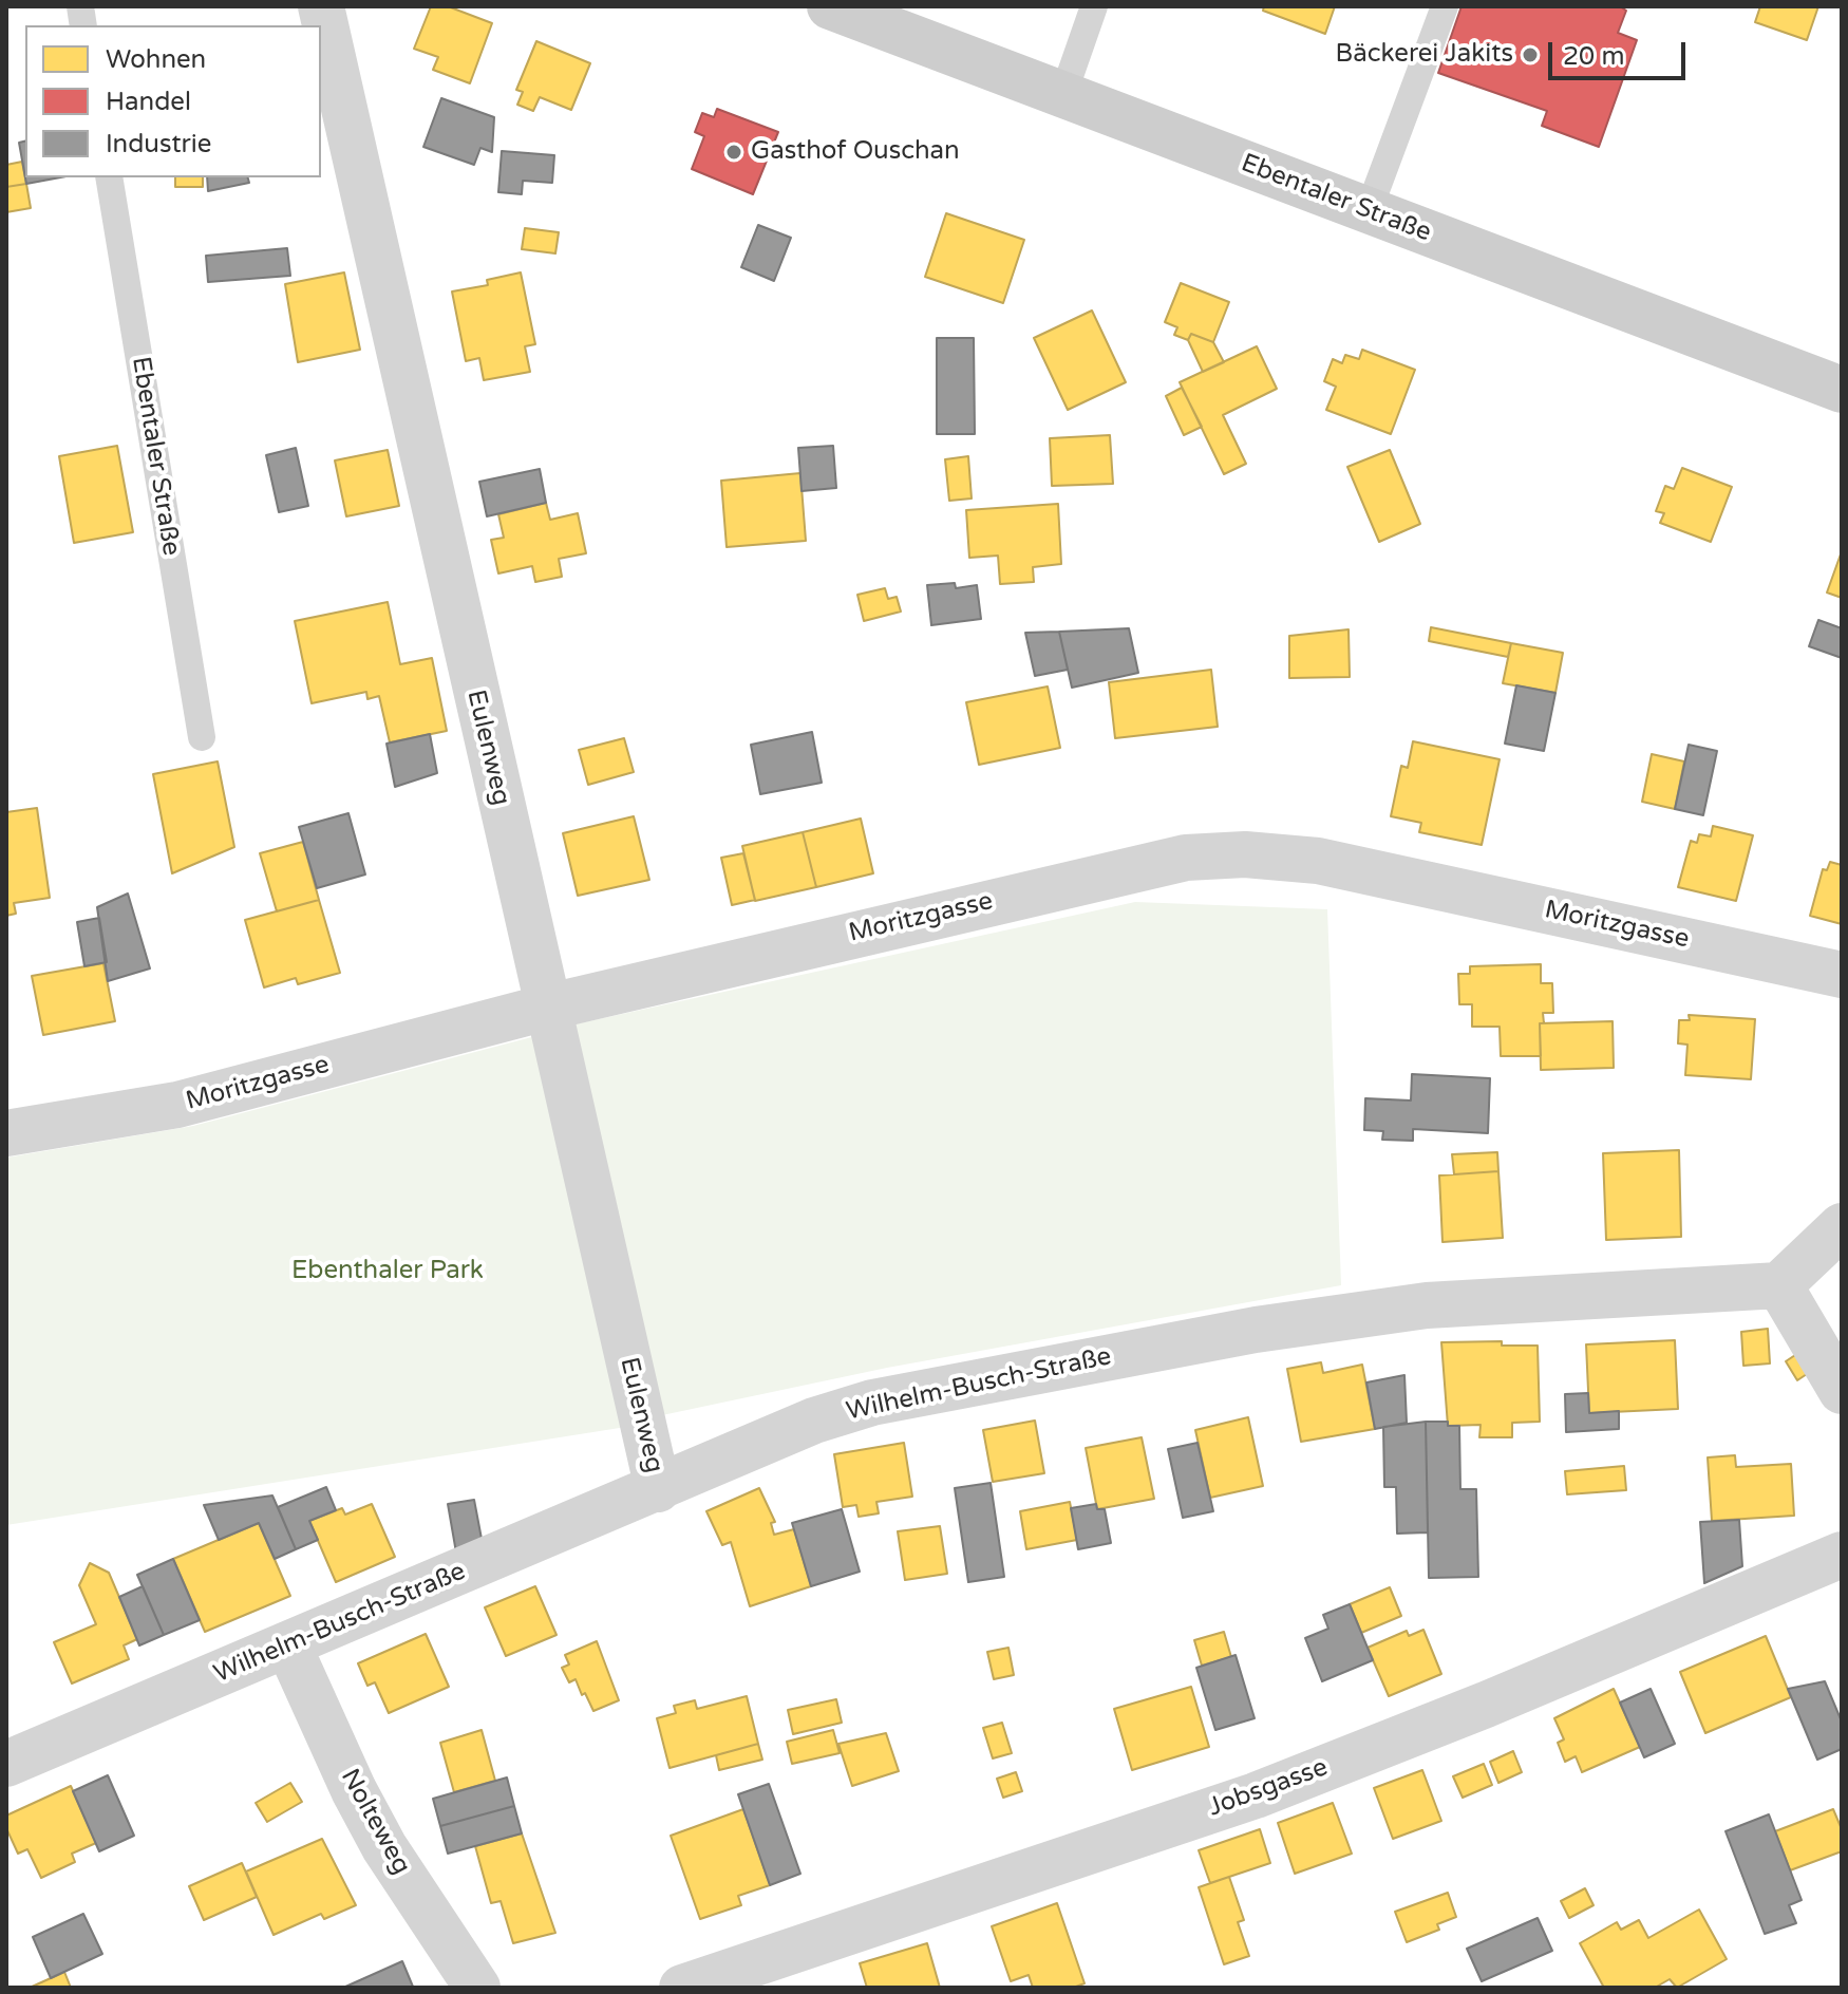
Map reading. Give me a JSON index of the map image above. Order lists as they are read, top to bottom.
{
  "streets": {
    "main road": ["Ebentaler Straße"],
    "street": [
      "Eulenweg",
      "Moritzgasse",
      "Wilhelm-Busch-Straße",
      "Jobsgasse",
      "Nolteweg"
    ]
  },
  "crossings": [
    ["Eulenweg", "Moritzgasse"],
    ["Eulenweg", "Wilhelm-Busch-Straße"],
    ["Wilhelm-Busch-Straße", "Nolteweg"]
  ],
  "parks": ["Ebenthaler Park"],
  "places": ["Bäckerei Jakits", "Gasthof Ouschan"],
  "legend": ["Wohnen", "Handel", "Industrie"],
  "scale_bar": "20 m"
}
